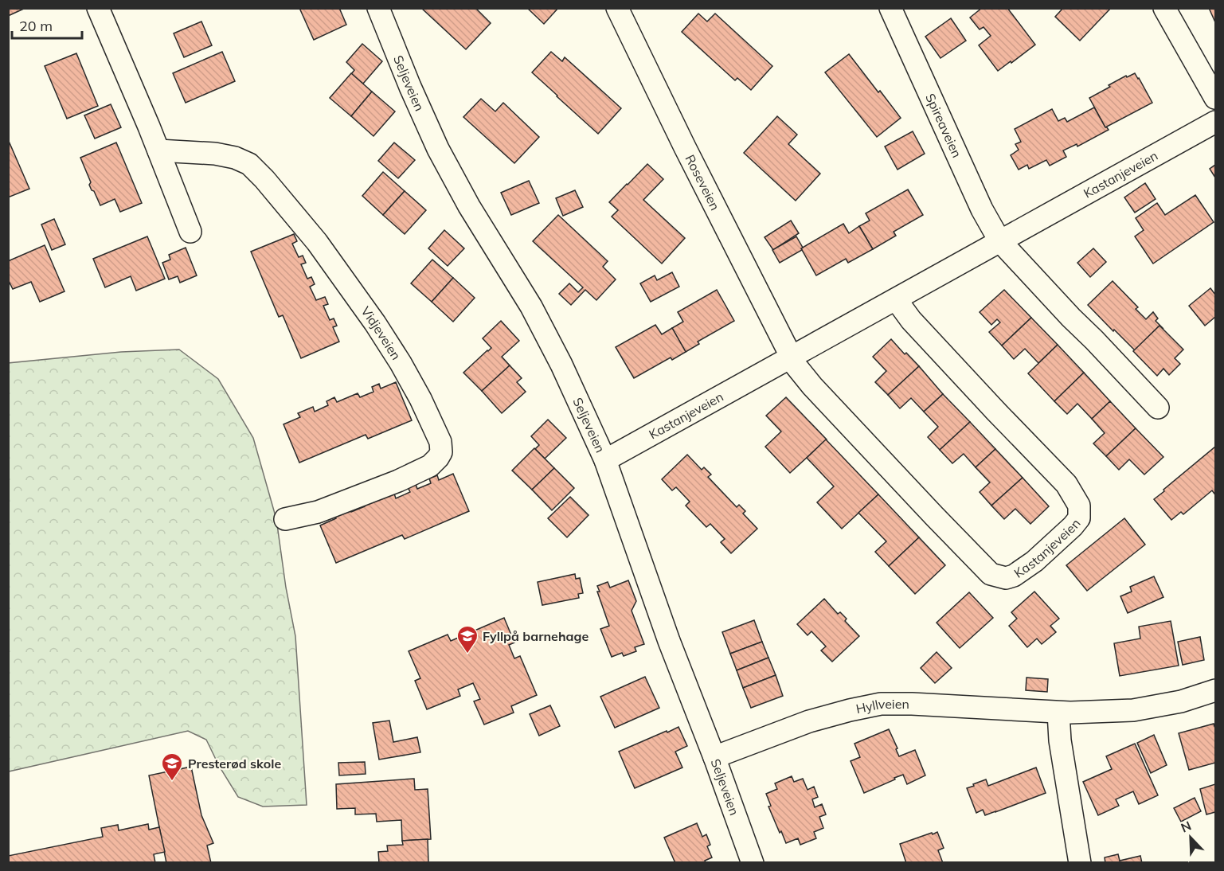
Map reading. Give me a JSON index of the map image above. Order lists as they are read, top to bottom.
{
  "streets": {
    "street": [
      "Seljeveien",
      "Spireaveien",
      "Kastanjeveien",
      "Roseveien",
      "Vidjeveien",
      "Hyllveien"
    ]
  },
  "crossings": [
    ["Seljeveien", "Kastanjeveien"],
    ["Seljeveien", "Hyllveien"],
    ["Spireaveien", "Kastanjeveien"],
    ["Kastanjeveien", "Roseveien"]
  ],
  "places": {
    "school or university": ["Fyllpå barnehage", "Presterød skole"]
  },
  "scale_bar": "20 m",
  "north": "top left"
}
